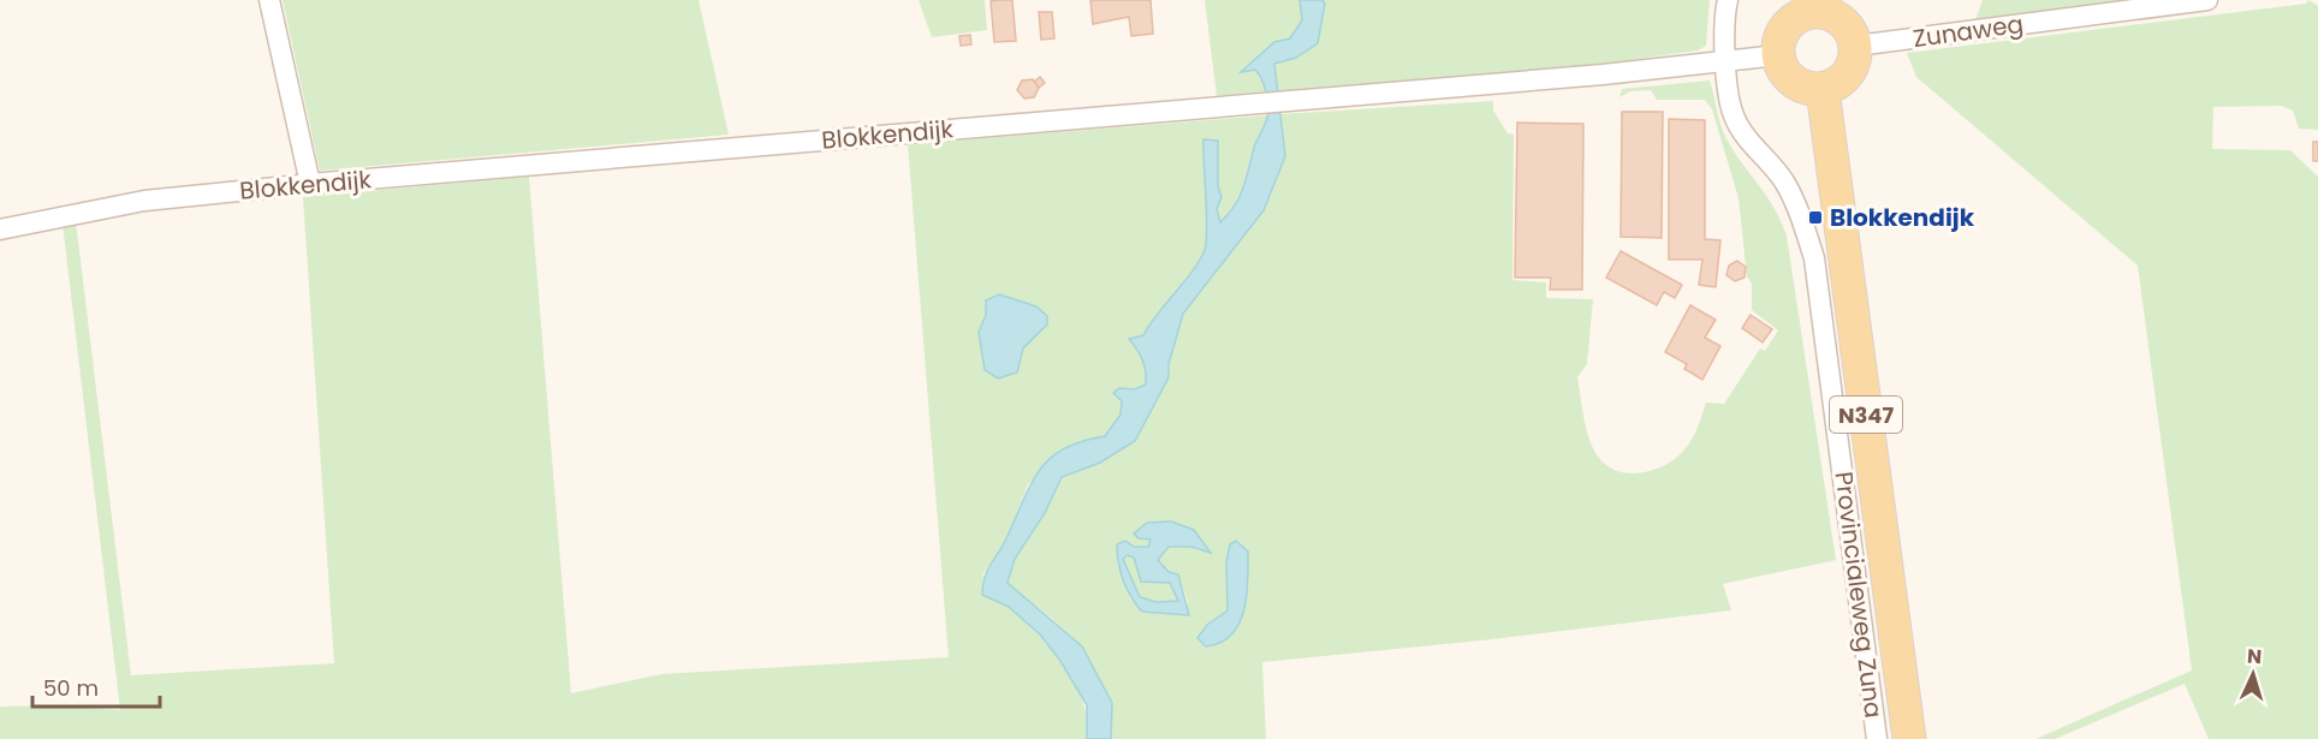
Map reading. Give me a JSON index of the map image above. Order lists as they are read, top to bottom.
{
  "streets": {
    "main road": ["N347", "Provincialeweg Zuna"],
    "street": ["Zunaweg", "Blokkendijk"]
  },
  "crossings": [
    ["Zunaweg", "Blokkendijk"],
    ["Zunaweg", "Provincialeweg Zuna"],
    ["Blokkendijk", "Provincialeweg Zuna"]
  ],
  "places": {
    "transit": ["Blokkendijk"]
  },
  "scale_bar": "50 m",
  "north": "top"
}
